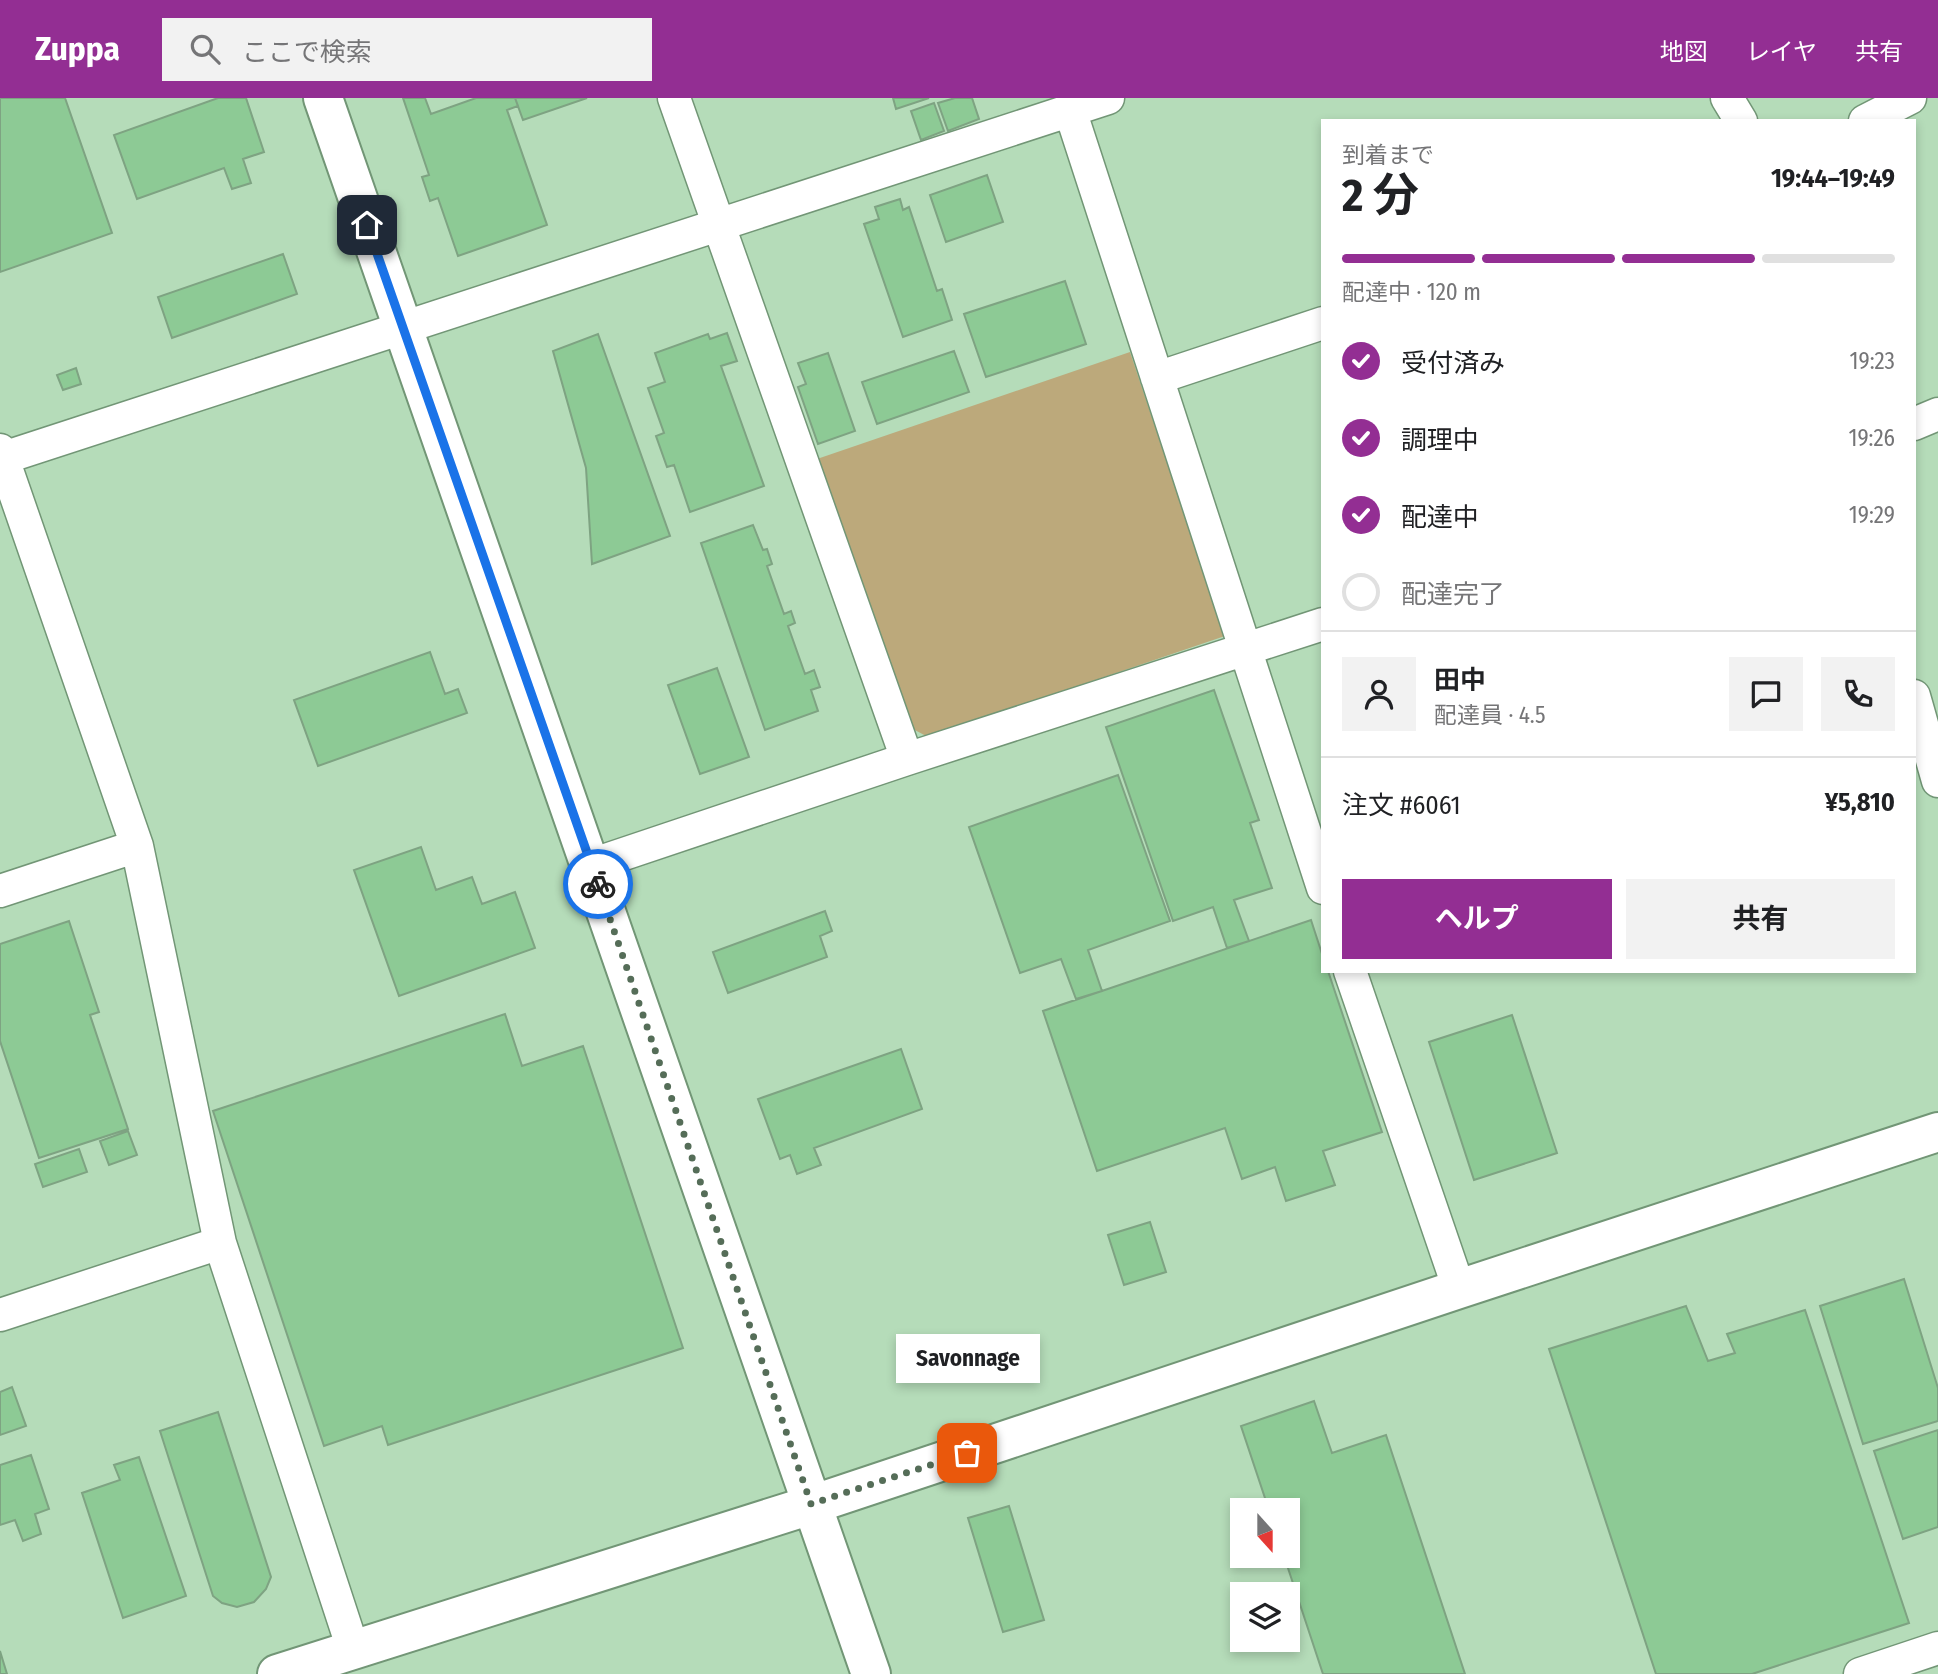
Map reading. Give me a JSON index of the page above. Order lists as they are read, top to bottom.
{
  "places": ["Savonnage"],
  "north": "bottom",
  "page": {
    "header": "Zuppa",
    "search": "ここで検索",
    "nav": ["地図", "レイヤ", "共有"],
    "heading": ["2 分", "到着まで", "19:44–19:49"],
    "panel": [
      "田中",
      "配達員 · 4.5",
      "注文 #6061",
      "¥5,810"
    ],
    "bar": "配達中 · 120 m",
    "list": [
      ["受付済み", "19:23"],
      ["調理中", "19:26"],
      ["配達中", "19:29"],
      "配達完了"
    ],
    "buttons": ["ヘルプ", "共有"],
    "bubble": "Savonnage"
  }
}
